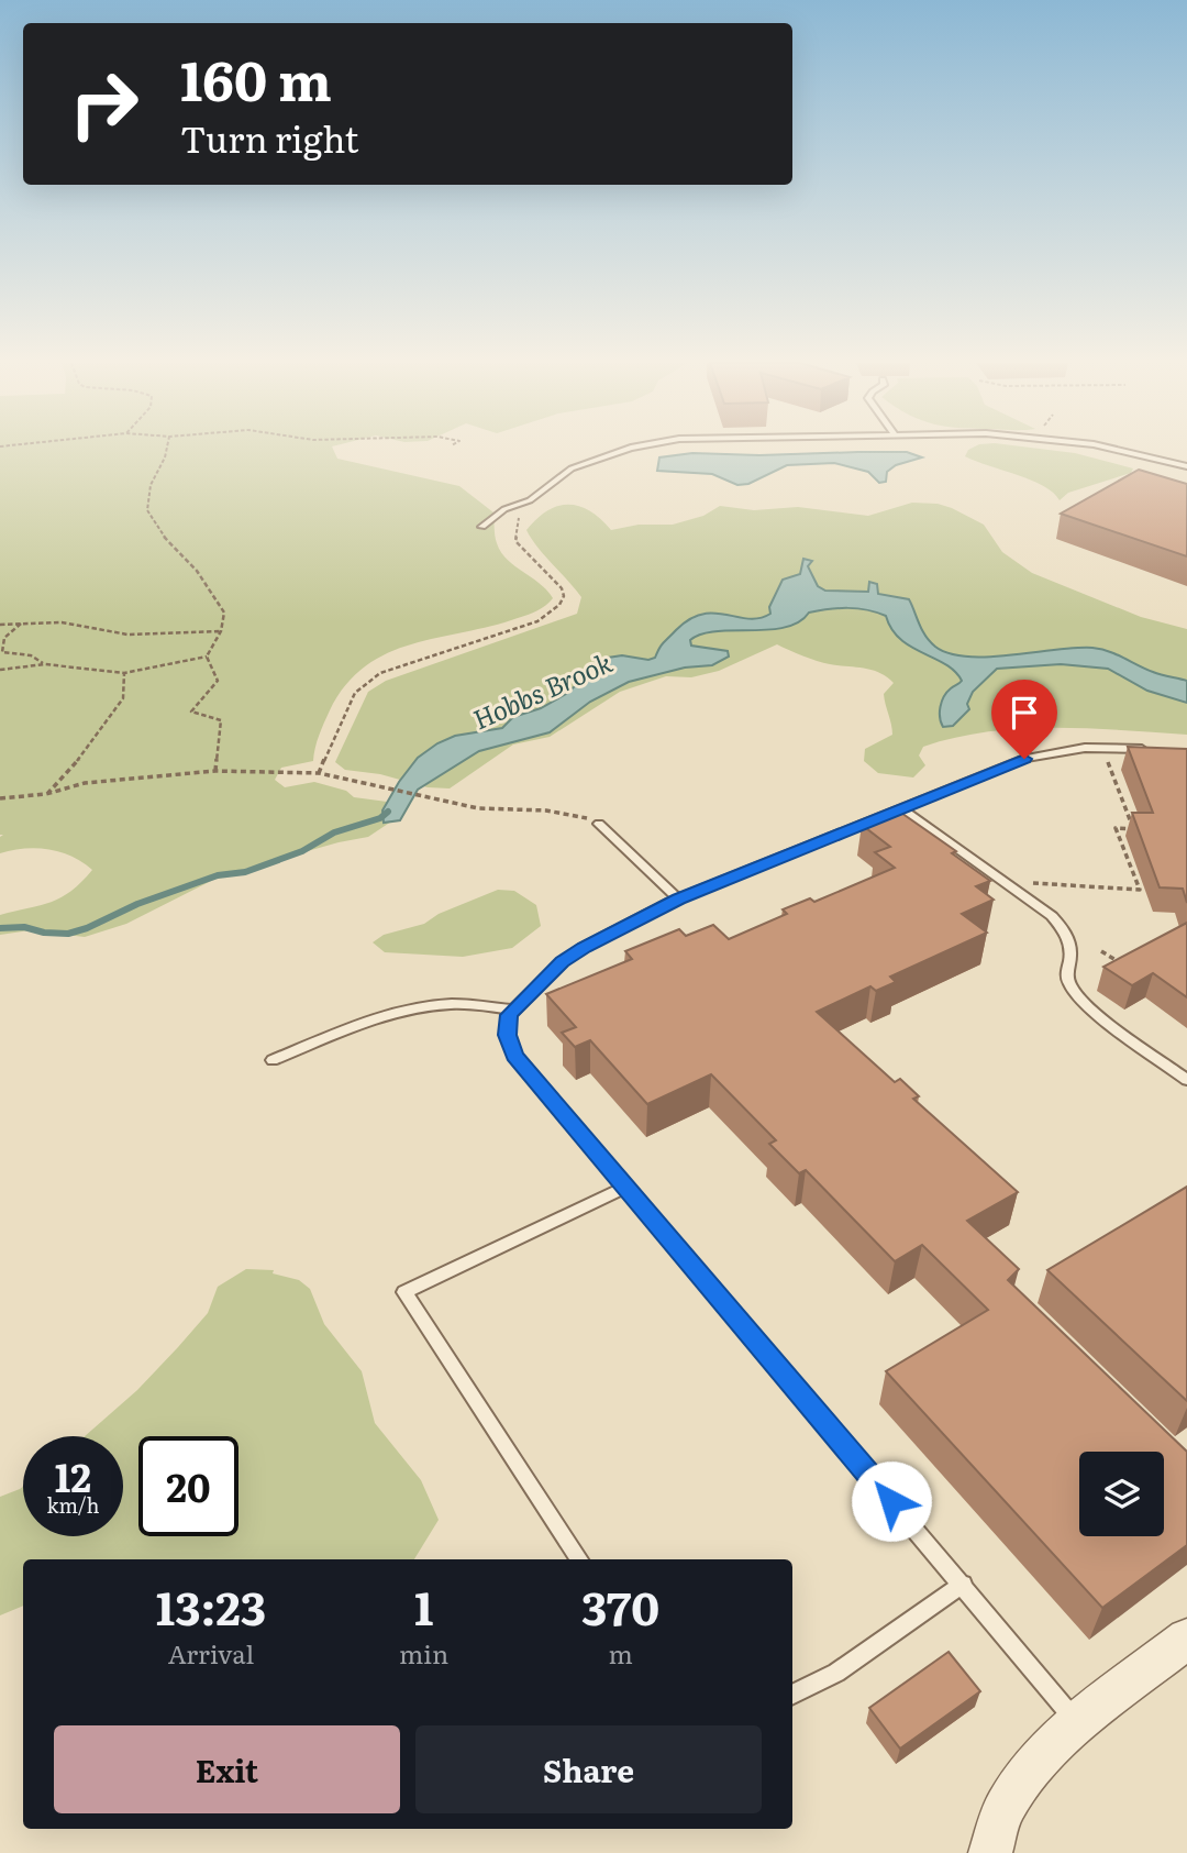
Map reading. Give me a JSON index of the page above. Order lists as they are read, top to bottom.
{
  "water": ["Hobbs Brook"],
  "page": {
    "turn": ["160 m", "Turn right"],
    "speed": "12 km/h",
    "limit": "20",
    "eta": [
      "13:23",
      "Arrival",
      "1",
      "min",
      "370",
      "m"
    ],
    "buttons": ["Exit", "Share"]
  }
}
